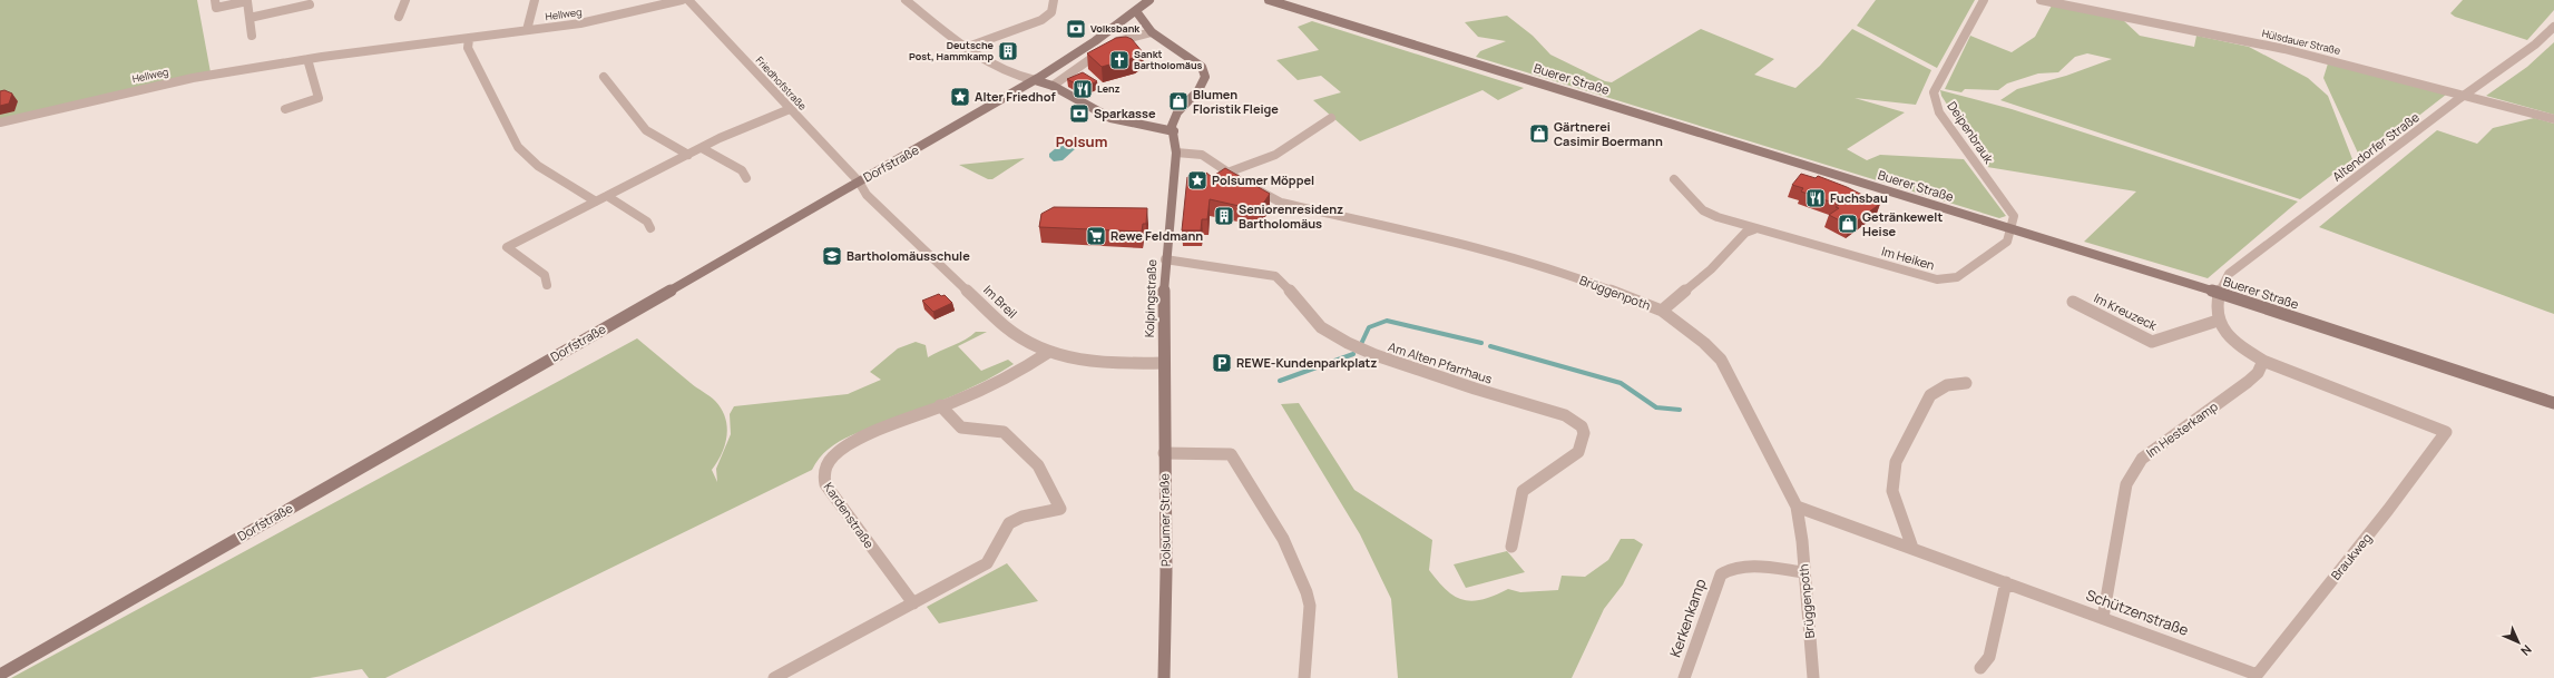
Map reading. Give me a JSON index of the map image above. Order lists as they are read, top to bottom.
{
  "streets": {
    "main road": [
      "Buerer Straße",
      "Dorfstraße",
      "Kolpingstraße",
      "Polsumer Straße"
    ],
    "street": [
      "Hellweg",
      "Hülsdauer Straße",
      "Friedhofstraße",
      "Deipenbrauk",
      "Altendorfer Straße",
      "Im Heiken",
      "Brüggenpoth",
      "Im Breil",
      "Im Kreuzeck",
      "Am Alten Pfarrhaus",
      "Im Hesterkamp",
      "Kardenstraße",
      "Braukweg",
      "Schützenstraße",
      "Kerkenkamp"
    ]
  },
  "crossings": [
    ["Hülsdauer Straße", "Altendorfer Straße"],
    ["Buerer Straße", "Deipenbrauk"],
    ["Buerer Straße", "Altendorfer Straße"],
    ["Buerer Straße", "Im Heiken"],
    ["Friedhofstraße", "Dorfstraße"],
    ["Friedhofstraße", "Im Breil"],
    ["Deipenbrauk", "Im Heiken"],
    ["Dorfstraße", "Kolpingstraße"],
    ["Dorfstraße", "Im Breil"],
    ["Brüggenpoth", "Kolpingstraße"],
    ["Brüggenpoth", "Schützenstraße"],
    ["Brüggenpoth", "Kerkenkamp"],
    ["Kolpingstraße", "Im Breil"],
    ["Kolpingstraße", "Am Alten Pfarrhaus"],
    ["Kolpingstraße", "Polsumer Straße"],
    ["Im Breil", "Kardenstraße"],
    ["Im Breil", "Polsumer Straße"],
    ["Im Hesterkamp", "Braukweg"],
    ["Im Hesterkamp", "Schützenstraße"],
    ["Braukweg", "Schützenstraße"]
  ],
  "districts": ["Polsum"],
  "places": {
    "bank": ["Volksbank", "Sparkasse"],
    "building": ["Deutsche Post, Hammkamp", "Seniorenresidenz Bartholomäus"],
    "church": ["Sankt Bartholomäus"],
    "restaurant": ["Lenz", "Fuchsbau"],
    "place": ["Alter Friedhof", "Polsumer Möppel"],
    "shop": ["Blumen Floristik Fleige", "Gärtnerei Casimir Boermann", "Getränkewelt Heise"],
    "supermarket": ["Rewe Feldmann"],
    "school or university": ["Bartholomäusschule"],
    "parking": ["REWE-Kundenparkplatz"]
  },
  "north": "bottom right"
}
